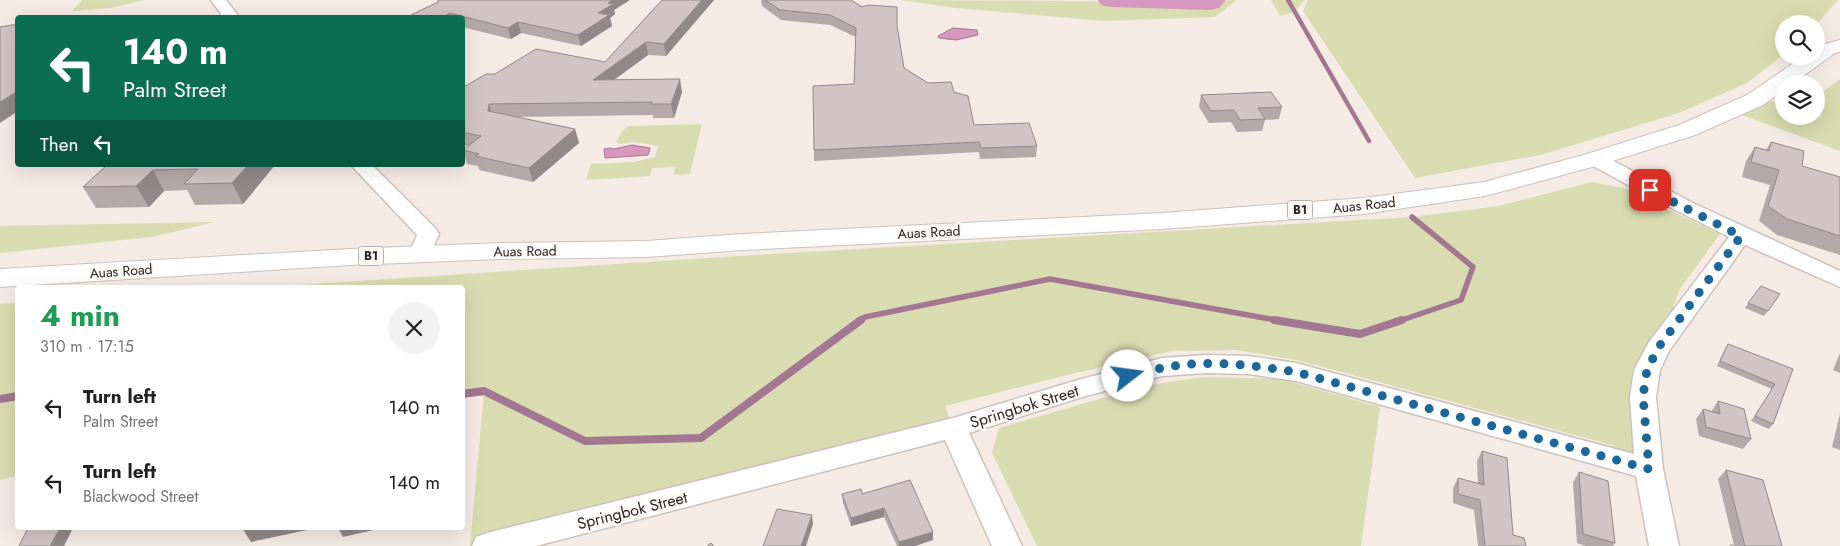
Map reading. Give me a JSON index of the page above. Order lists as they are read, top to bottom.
{
  "streets": {
    "main road": ["Auas Road", "B1"],
    "street": ["Springbok Street"]
  },
  "page": {
    "turn": ["140 m", "Palm Street"],
    "then": "Then",
    "heading": ["4 min", "310 m · 17:15"],
    "list": [
      {
        "name": "Turn left",
        "note": "Palm Street",
        "value": "140 m"
      },
      {
        "name": "Turn left",
        "note": "Blackwood Street",
        "value": "140 m"
      }
    ]
  }
}
